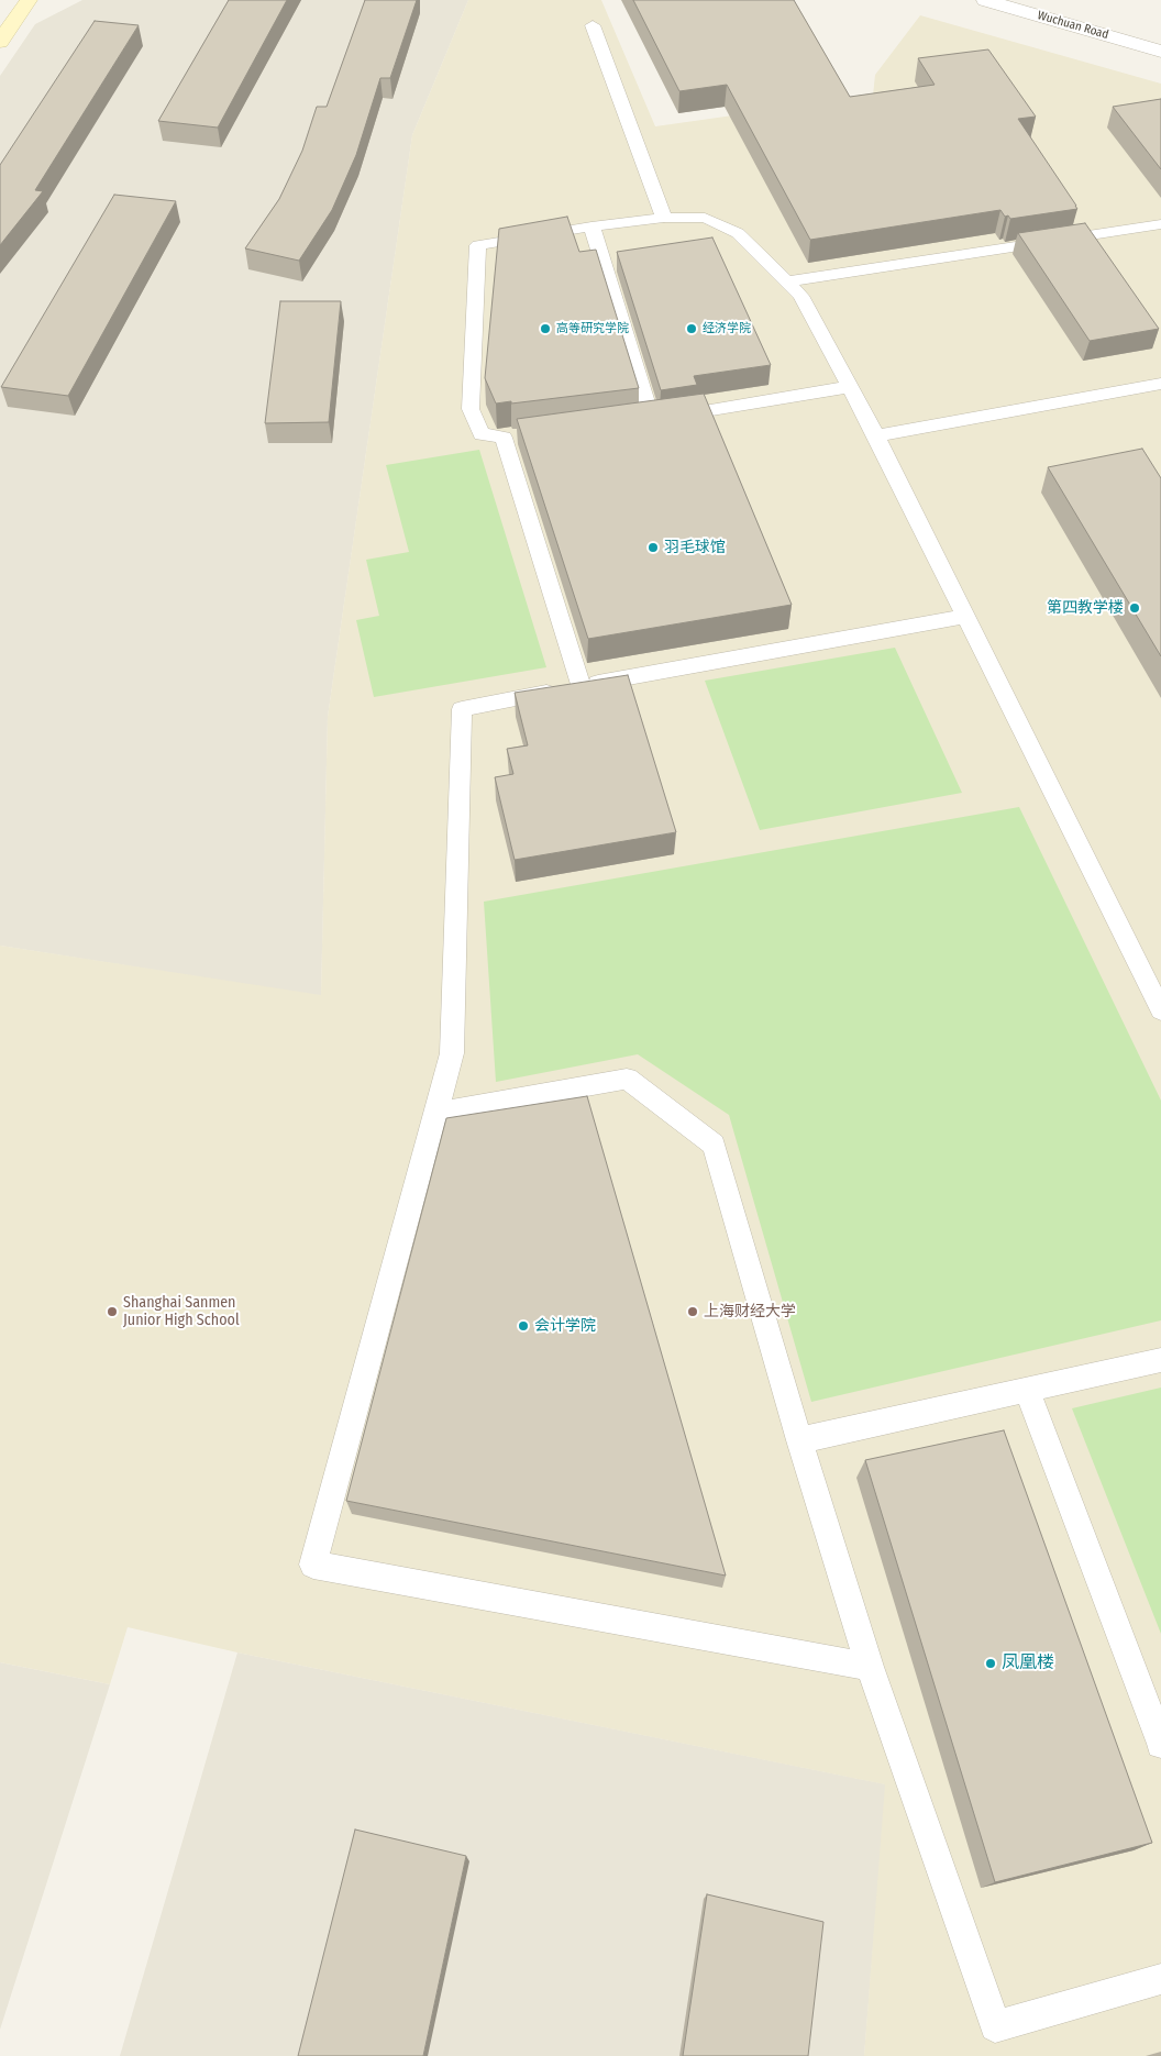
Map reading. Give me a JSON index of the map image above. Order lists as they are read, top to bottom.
{
  "streets": {
    "street": ["Wuchuan Road"]
  },
  "places": [
    "高等研究学院",
    "经济学院",
    "羽毛球馆",
    "第四教学楼",
    "Shanghai Sanmen Junior High School",
    "上海财经大学",
    "会计学院",
    "凤凰楼"
  ]
}
